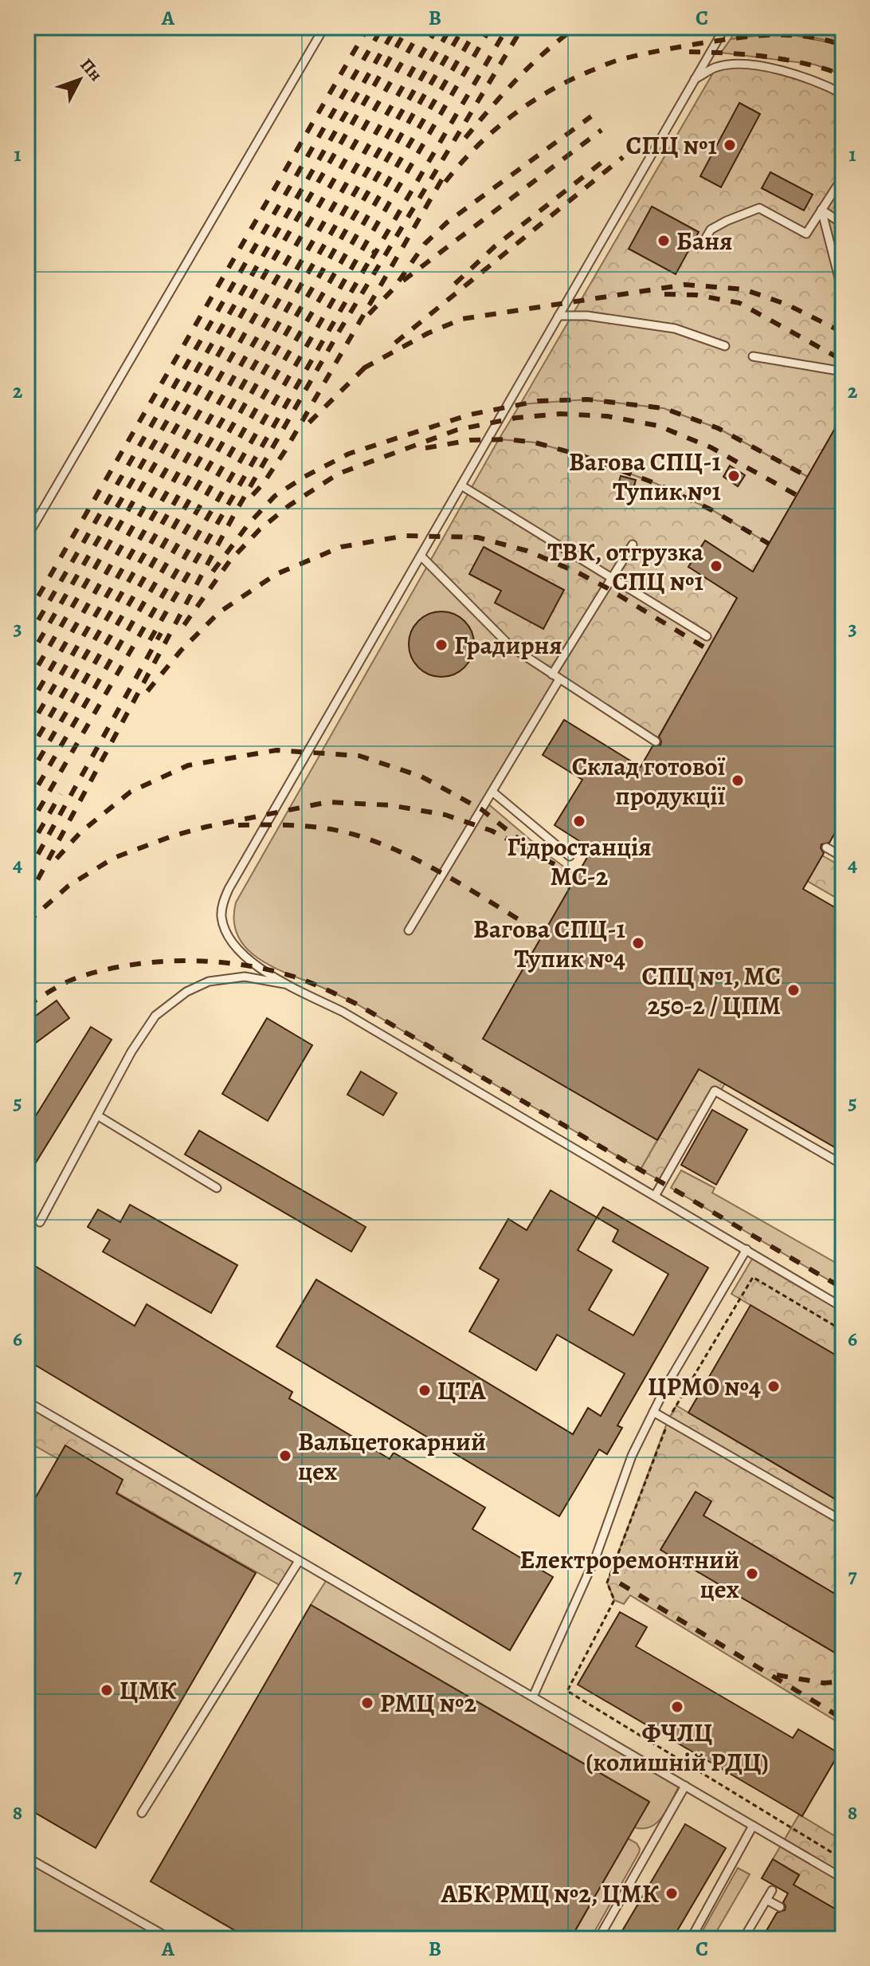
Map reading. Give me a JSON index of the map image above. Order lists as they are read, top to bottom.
{
  "places": [
    "СПЦ №1",
    "Баня",
    "Вагова СПЦ-1 Тупик №1",
    "ТВК, отгрузка СПЦ №1",
    "Градирня",
    "Склад готової продукції",
    "Гідростанція МС-2",
    "Вагова СПЦ-1 Тупик №4",
    "СПЦ №1, МС 250-2 / ЦПМ",
    "ЦРМО №4",
    "ЦТА",
    "Вальцетокарний цех",
    "Електроремонтний цех",
    "ЦМК",
    "РМЦ №2",
    "ФЧЛЦ (колишній РДЦ)",
    "АБК РМЦ №2, ЦМК"
  ],
  "north": "top right",
  "grid": {
    "columns": ["A", "B", "C"],
    "rows": [
      "1",
      "2",
      "3",
      "4",
      "5",
      "6",
      "7",
      "8"
    ]
  }
}
